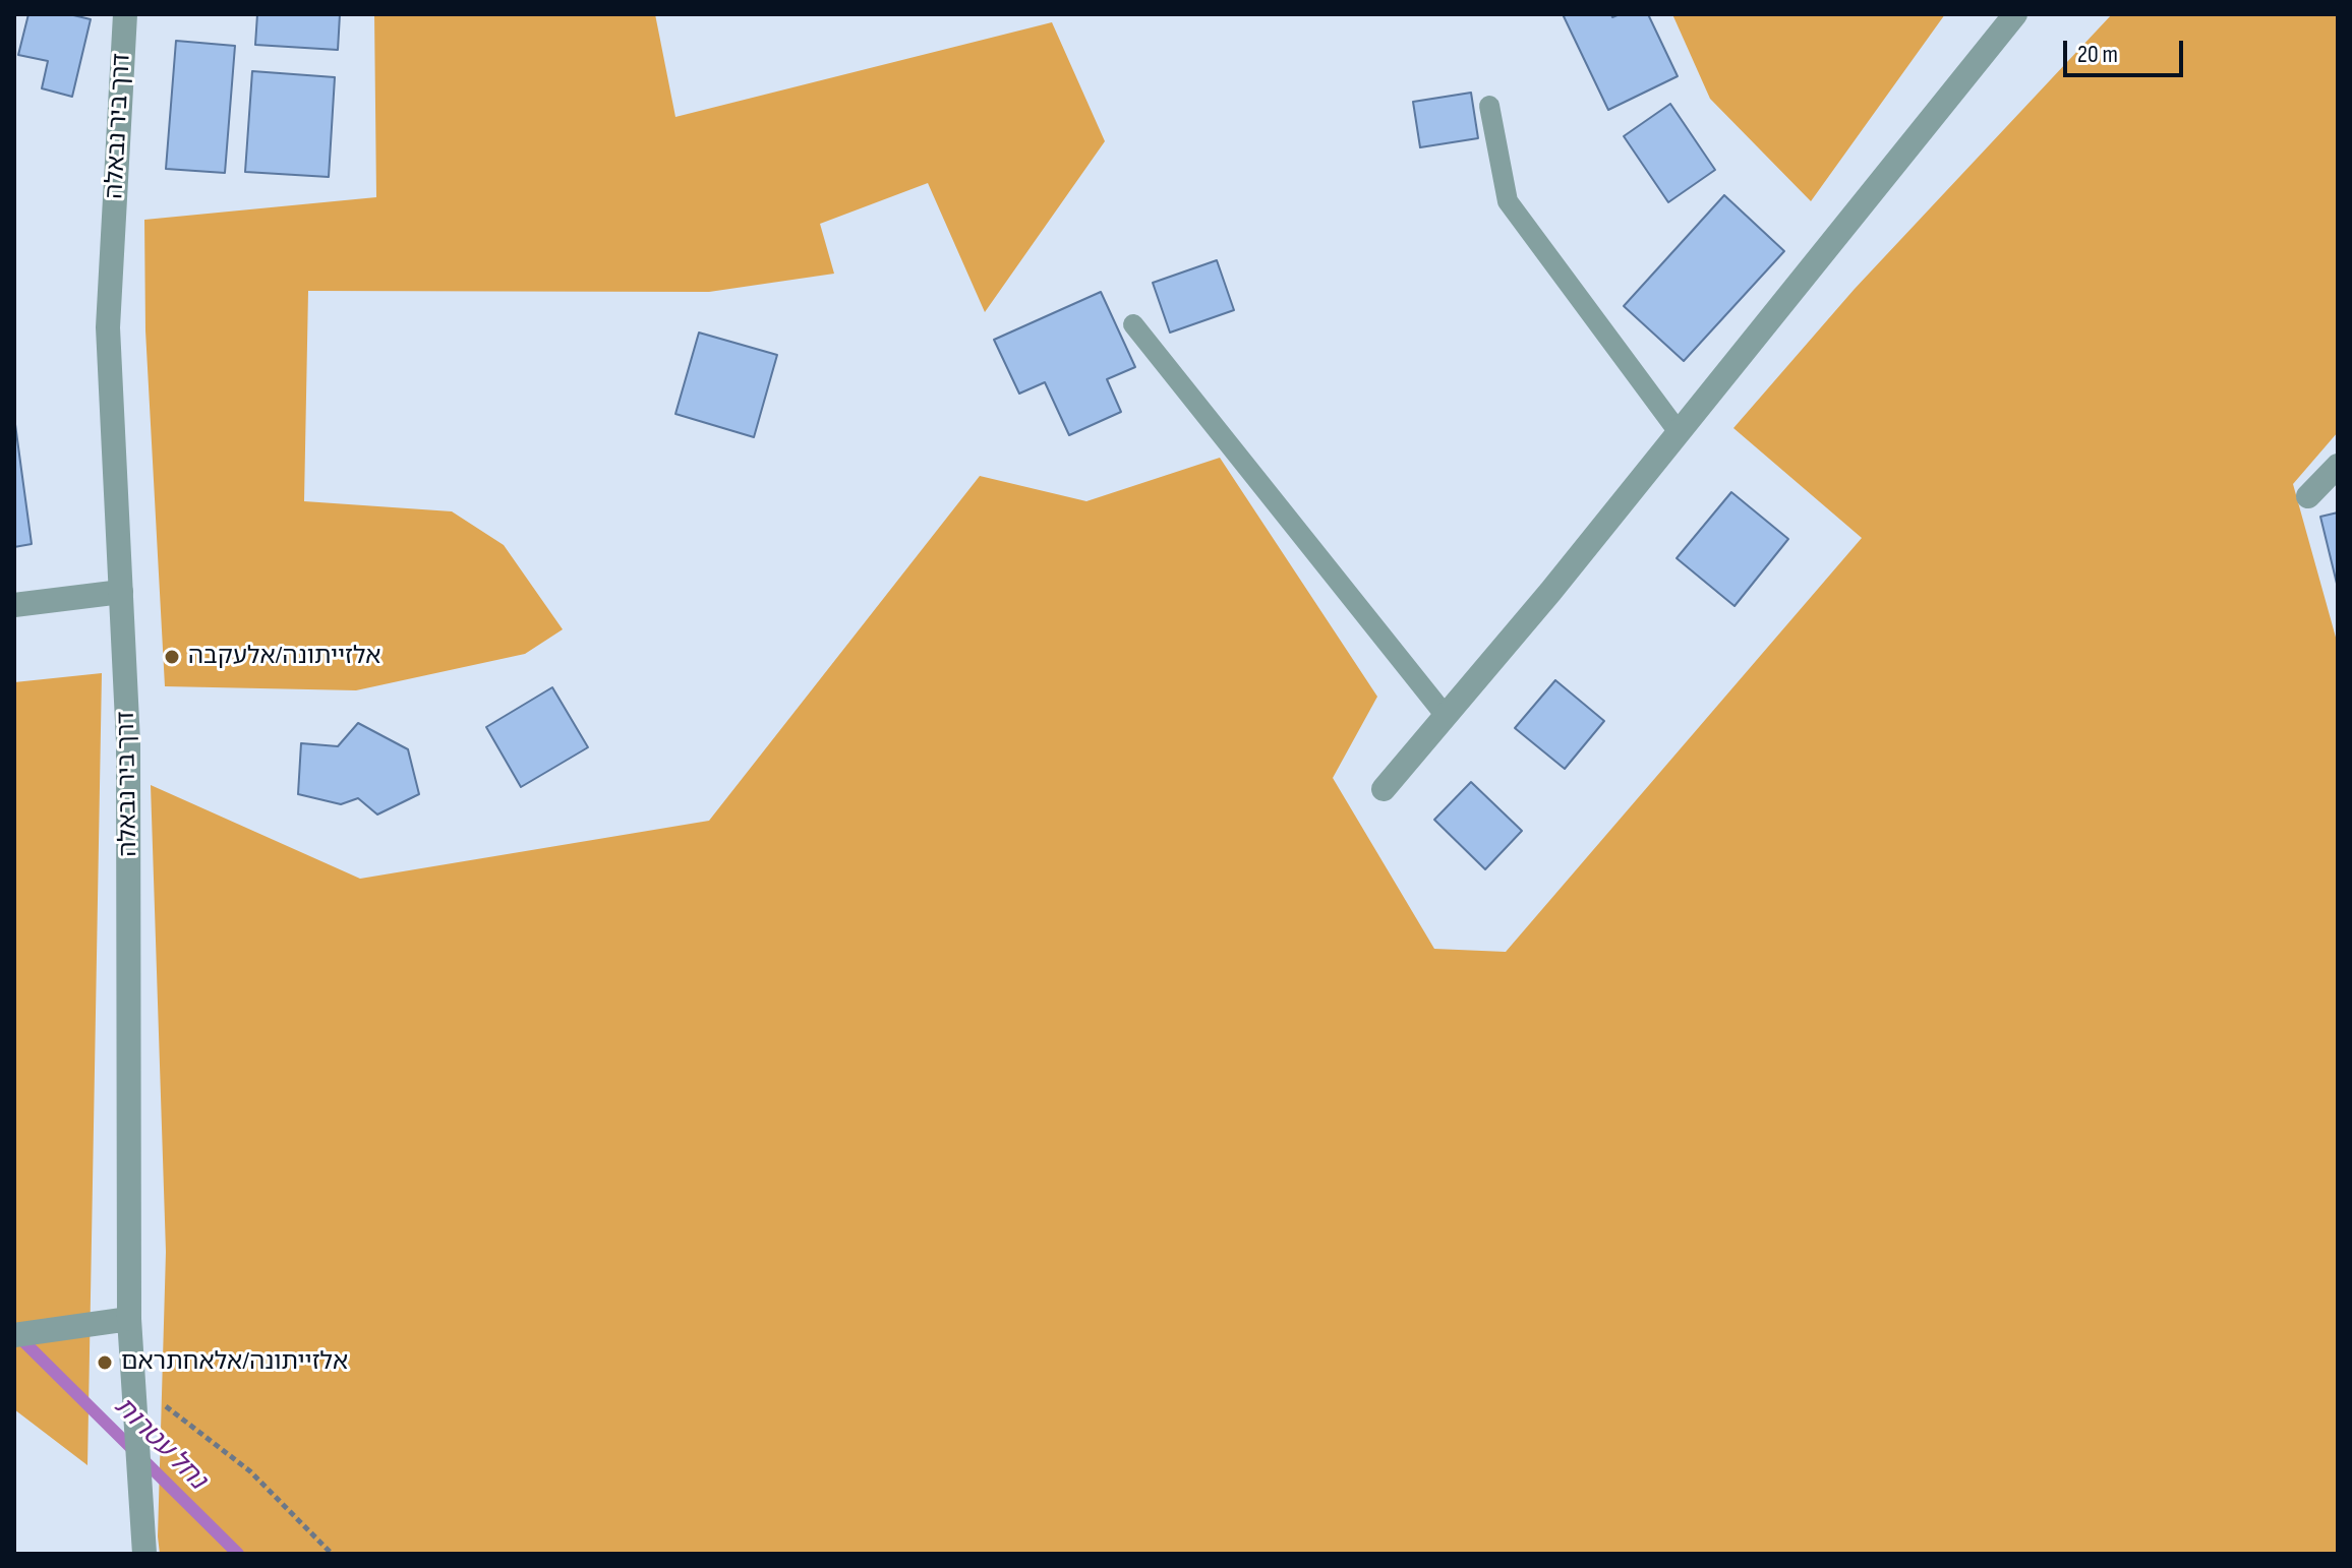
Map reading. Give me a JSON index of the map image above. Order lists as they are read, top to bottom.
{
  "streets": {
    "street": ["דרך ביר נבאלה"]
  },
  "water": ["נחל עטרות"],
  "places": ["אלזייתונה/אלעקבה", "אלזייתונה/אלאחתראם"],
  "scale_bar": "20 m"
}
